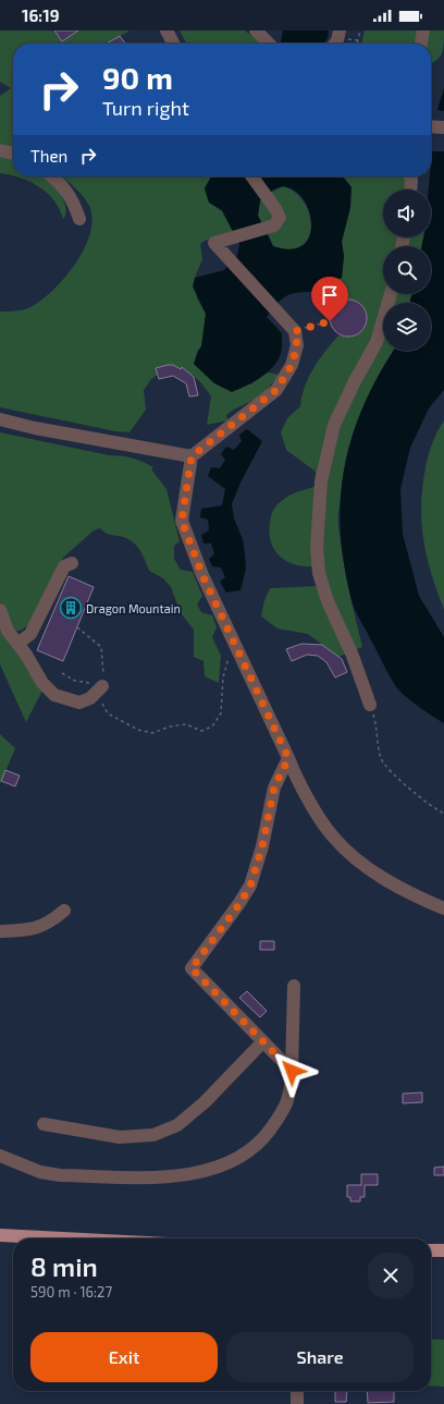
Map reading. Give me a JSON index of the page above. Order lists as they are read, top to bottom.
{
  "places": {
    "building": ["Dragon Mountain"]
  },
  "page": {
    "status": "16:19",
    "turn": ["90 m", "Turn right"],
    "then": "Then",
    "heading": ["8 min", "590 m · 16:27"],
    "buttons": ["Exit", "Share"]
  }
}
